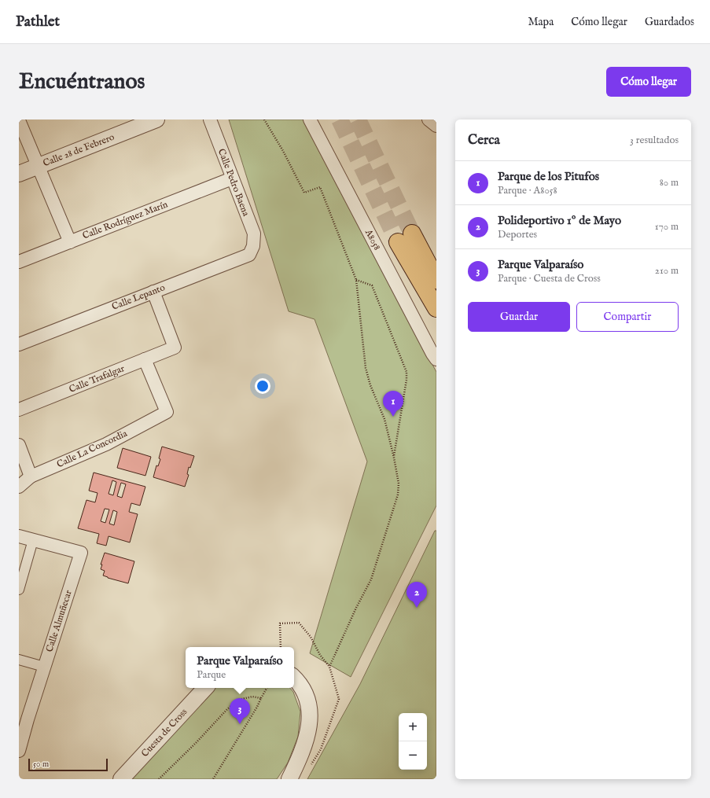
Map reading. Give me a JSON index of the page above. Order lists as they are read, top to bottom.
{
  "streets": {
    "street": [
      "Calle 28 de Febrero",
      "Calle Pedro Baena",
      "Calle Rodríguez Marín",
      "A8058",
      "Calle Lepanto",
      "Calle Trafalgar",
      "Calle La Concordia",
      "Calle Almuñecar",
      "Cuesta de Cross"
    ]
  },
  "crossings": [
    ["Calle Pedro Baena", "Calle Rodríguez Marín"],
    ["Calle Pedro Baena", "Calle Lepanto"],
    ["Calle Lepanto", "Calle Trafalgar"],
    ["Calle Trafalgar", "Calle La Concordia"]
  ],
  "scale_bar": "50 m",
  "page": {
    "header": "Pathlet",
    "nav": ["Mapa", "Cómo llegar", "Guardados"],
    "buttons": [
      "Cómo llegar",
      ["Guardar", "Compartir"]
    ],
    "title": "Encuéntranos",
    "heading": ["Cerca", "3 resultados"],
    "list": [
      {
        "mark": "1",
        "name": "Parque de los Pitufos",
        "note": "Parque · A8058",
        "value": "80 m"
      },
      {
        "mark": "2",
        "name": "Polideportivo 1º de Mayo",
        "note": "Deportes",
        "value": "170 m"
      },
      {
        "mark": "3",
        "name": "Parque Valparaíso",
        "note": "Parque · Cuesta de Cross",
        "value": "210 m"
      }
    ],
    "pins": ["1", "2", "3"],
    "popup": ["Parque Valparaíso", "Parque"],
    "map_buttons": ["+", "−"],
    "scale": "50 m"
  }
}
